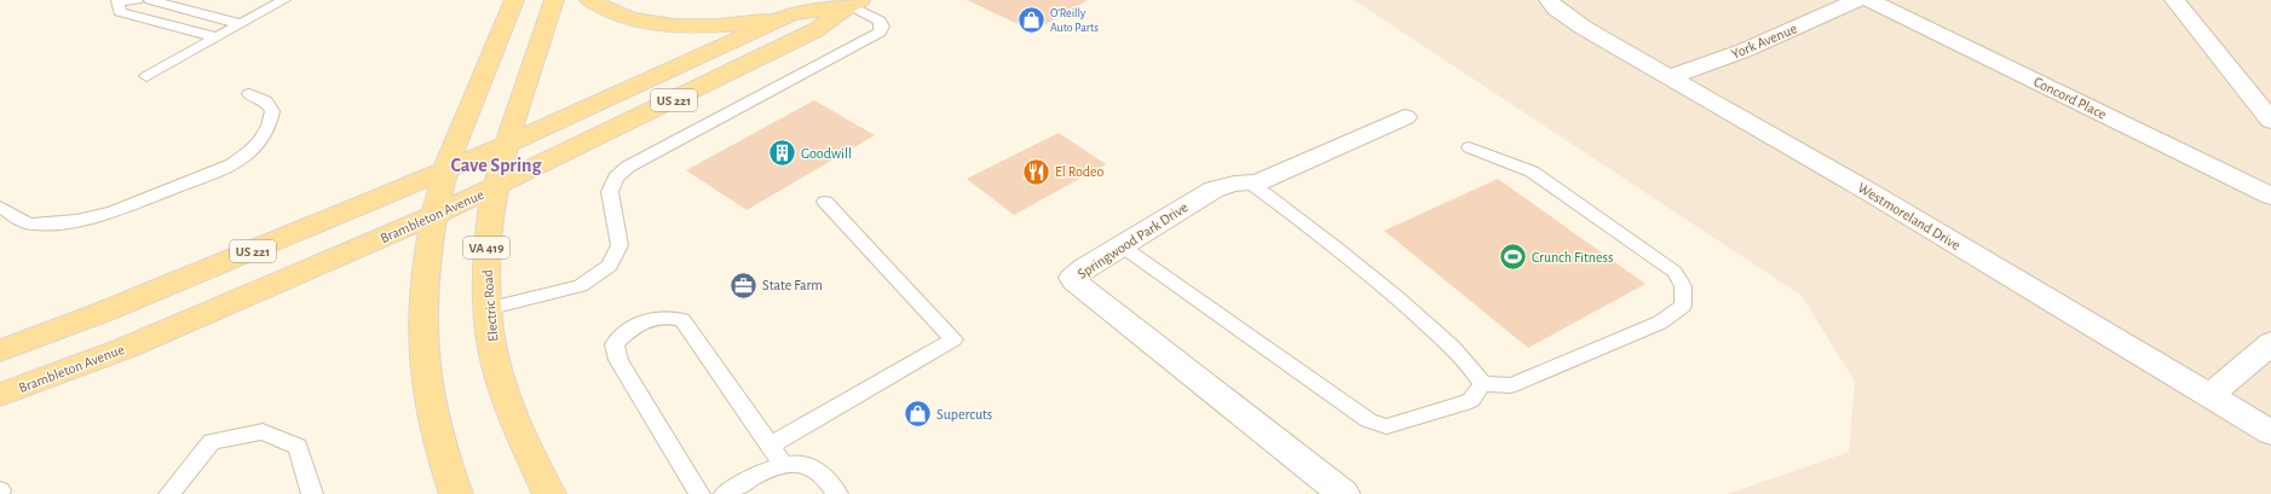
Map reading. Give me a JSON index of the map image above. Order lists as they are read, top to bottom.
{
  "streets": {
    "main road": [
      "US 221",
      "Brambleton Avenue",
      "VA 419",
      "Electric Road"
    ],
    "street": [
      "York Avenue",
      "Concord Place",
      "Westmoreland Drive",
      "Springwood Park Drive"
    ]
  },
  "crossings": [
    ["York Avenue", "Westmoreland Drive"],
    ["US 221", "Brambleton Avenue"],
    ["US 221", "Electric Road"],
    ["Brambleton Avenue", "Electric Road"]
  ],
  "districts": ["Cave Spring"],
  "places": {
    "shop": ["O'Reilly Auto Parts", "Supercuts"],
    "building": ["Goodwill"],
    "restaurant": ["El Rodeo"],
    "sports": ["Crunch Fitness"],
    "office": ["State Farm"]
  }
}
